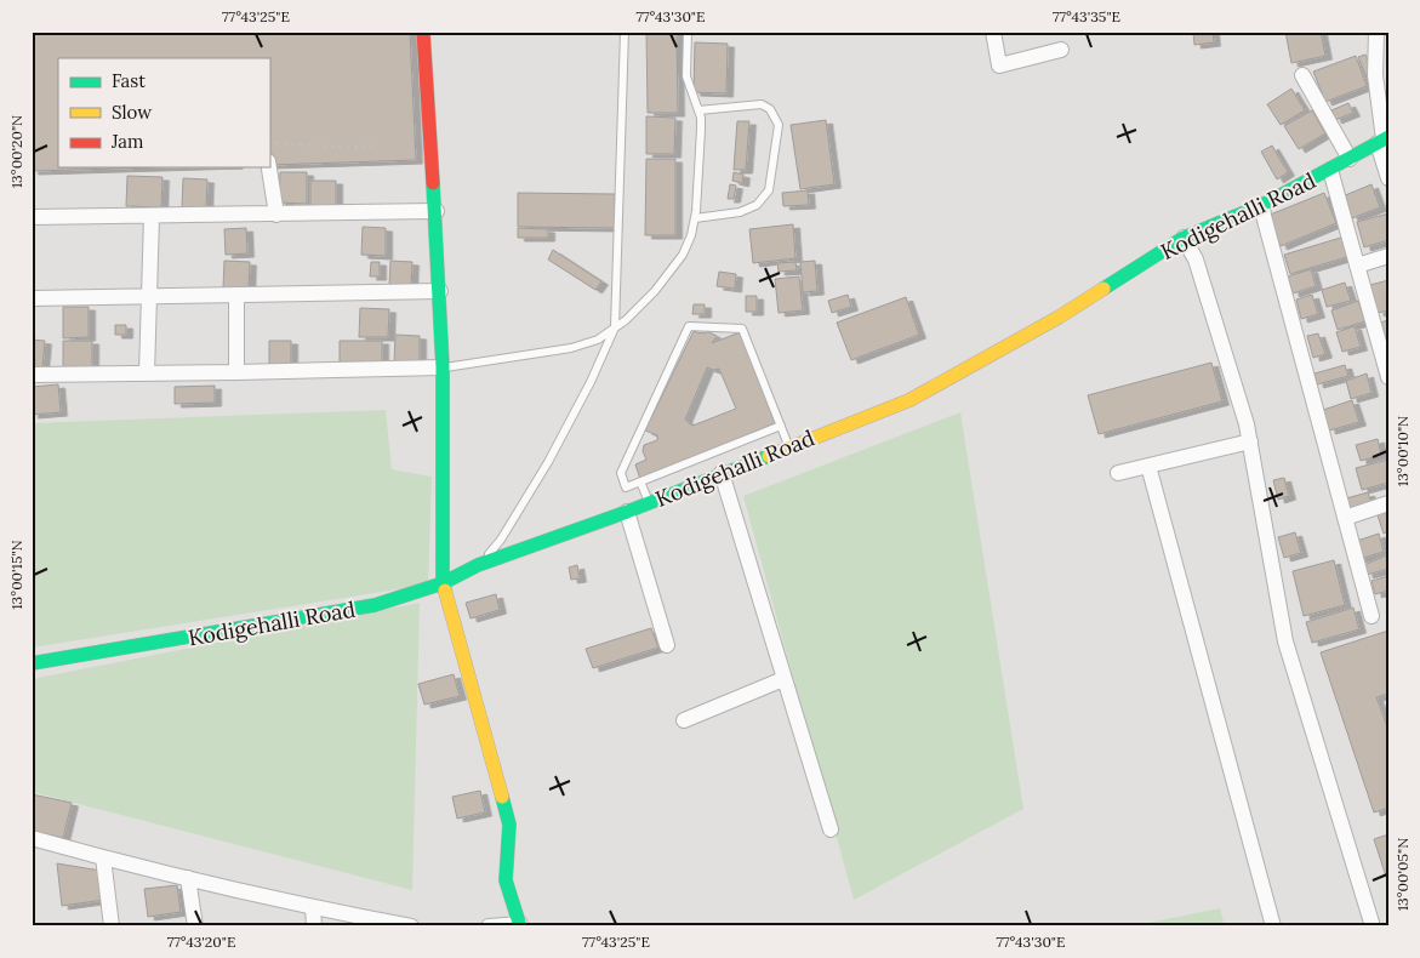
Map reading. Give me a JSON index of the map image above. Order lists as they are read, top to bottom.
{
  "streets": {
    "street": ["Kodigehalli Road"]
  },
  "legend": ["Fast", "Slow", "Jam"],
  "coordinates": [
    "77°43'25\"E",
    "77°43'30\"E",
    "77°43'35\"E",
    "13°00'20\"N",
    "13°00'10\"N",
    "13°00'15\"N",
    "13°00'05\"N",
    "77°43'20\"E"
  ]
}
